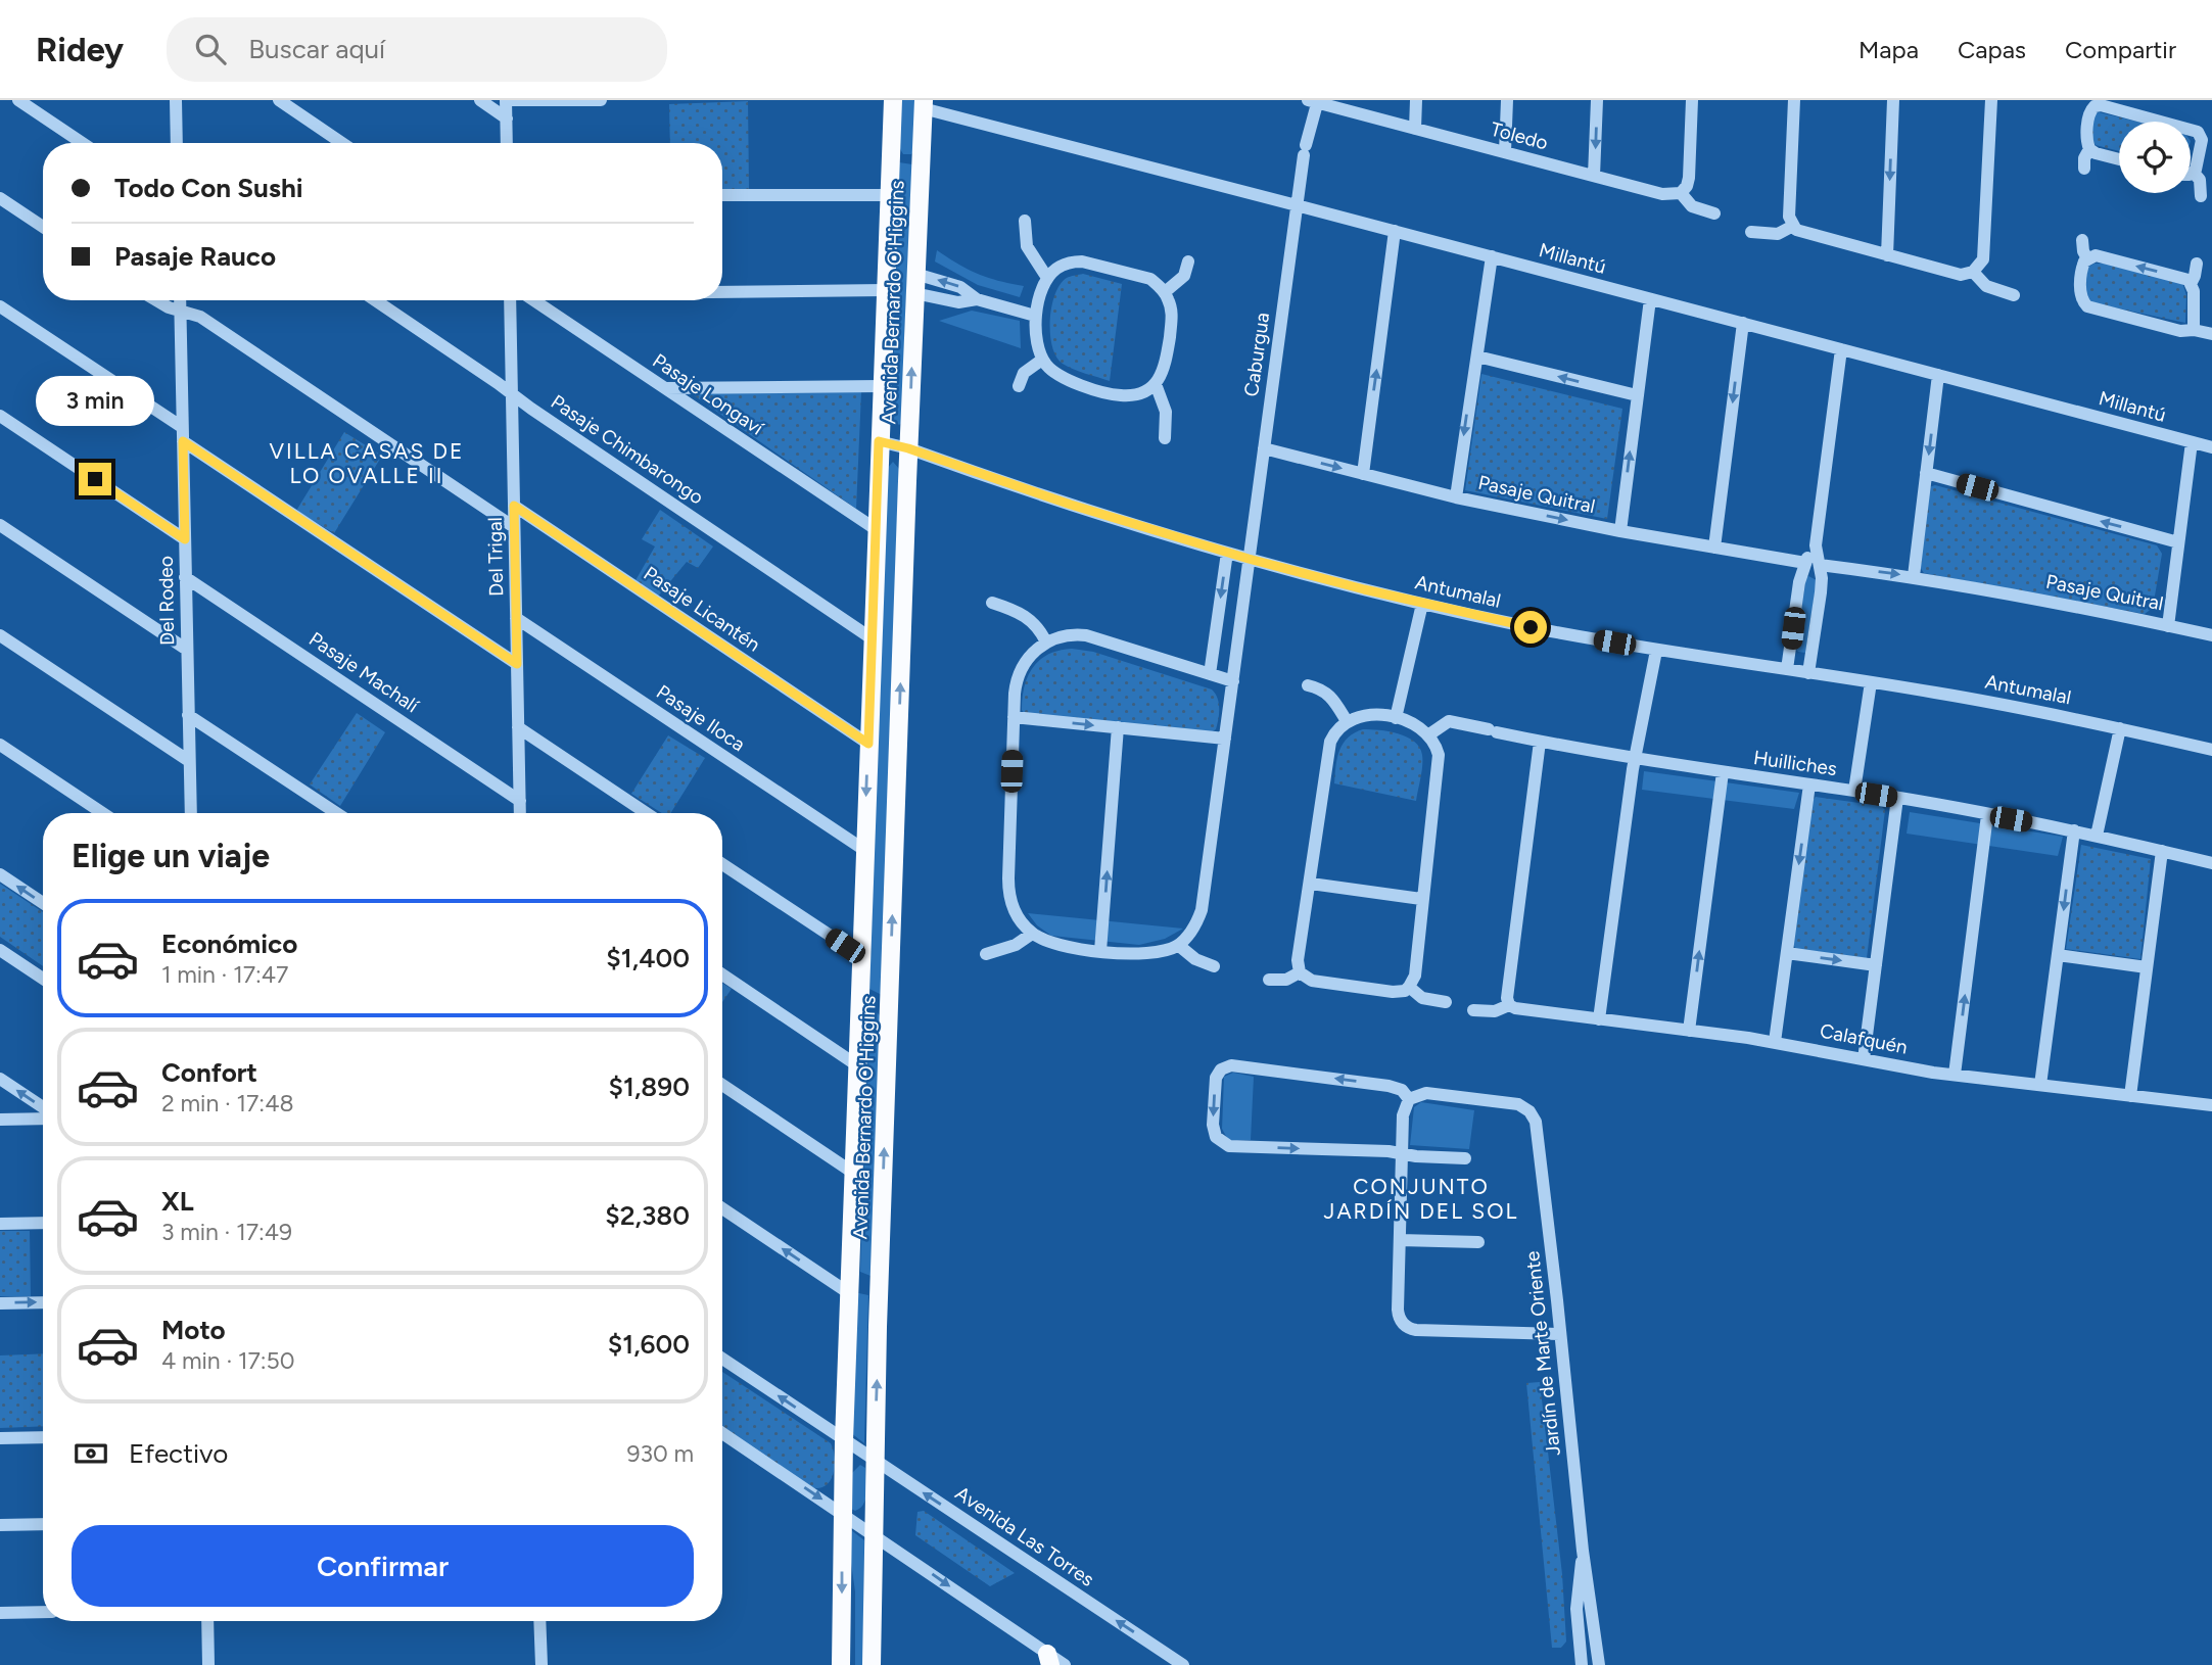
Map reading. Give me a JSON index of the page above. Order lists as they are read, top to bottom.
{
  "streets": {
    "main road": ["Avenida Bernardo O'Higgins"],
    "street": [
      "Toledo",
      "Millantú",
      "Caburgua",
      "Pasaje Longaví",
      "Pasaje Chimbarongo",
      "Pasaje Quitral",
      "Del Trigal",
      "Antumalal",
      "Del Rodeo",
      "Pasaje Licantén",
      "Pasaje Machalí",
      "Pasaje Iloca",
      "Huilliches",
      "Calafquén",
      "Jardín de Marte Oriente",
      "Avenida Las Torres"
    ]
  },
  "crossings": [
    ["Toledo", "Caburgua"],
    ["Millantú", "Avenida Bernardo O'Higgins"],
    ["Millantú", "Caburgua"],
    ["Avenida Bernardo O'Higgins", "Pasaje Longaví"],
    ["Avenida Bernardo O'Higgins", "Pasaje Chimbarongo"],
    ["Avenida Bernardo O'Higgins", "Antumalal"],
    ["Avenida Bernardo O'Higgins", "Pasaje Licantén"],
    ["Avenida Bernardo O'Higgins", "Pasaje Iloca"],
    ["Avenida Bernardo O'Higgins", "Avenida Las Torres"],
    ["Caburgua", "Pasaje Quitral"],
    ["Caburgua", "Antumalal"],
    ["Pasaje Chimbarongo", "Del Trigal"],
    ["Del Trigal", "Pasaje Licantén"],
    ["Del Trigal", "Pasaje Machalí"],
    ["Del Trigal", "Pasaje Iloca"],
    ["Del Rodeo", "Pasaje Machalí"]
  ],
  "one_way": ["Pasaje Quitral"],
  "districts": ["VILLA CASAS DE LO OVALLE II", "CONJUNTO JARDÍN DEL SOL"],
  "page": {
    "header": "Ridey",
    "search": "Buscar aquí",
    "nav": ["Mapa", "Capas", "Compartir"],
    "banner": ["Todo Con Sushi", "Pasaje Rauco"],
    "bubble": "3 min",
    "heading": "Elige un viaje",
    "list": [
      {
        "name": "Económico",
        "note": "1 min · 17:47",
        "value": "$1,400"
      },
      {
        "name": "Confort",
        "note": "2 min · 17:48",
        "value": "$1,890"
      },
      {
        "name": "XL",
        "note": "3 min · 17:49",
        "value": "$2,380"
      },
      {
        "name": "Moto",
        "note": "4 min · 17:50",
        "value": "$1,600"
      }
    ],
    "pay": ["Efectivo", "930 m"],
    "buttons": "Confirmar"
  }
}
